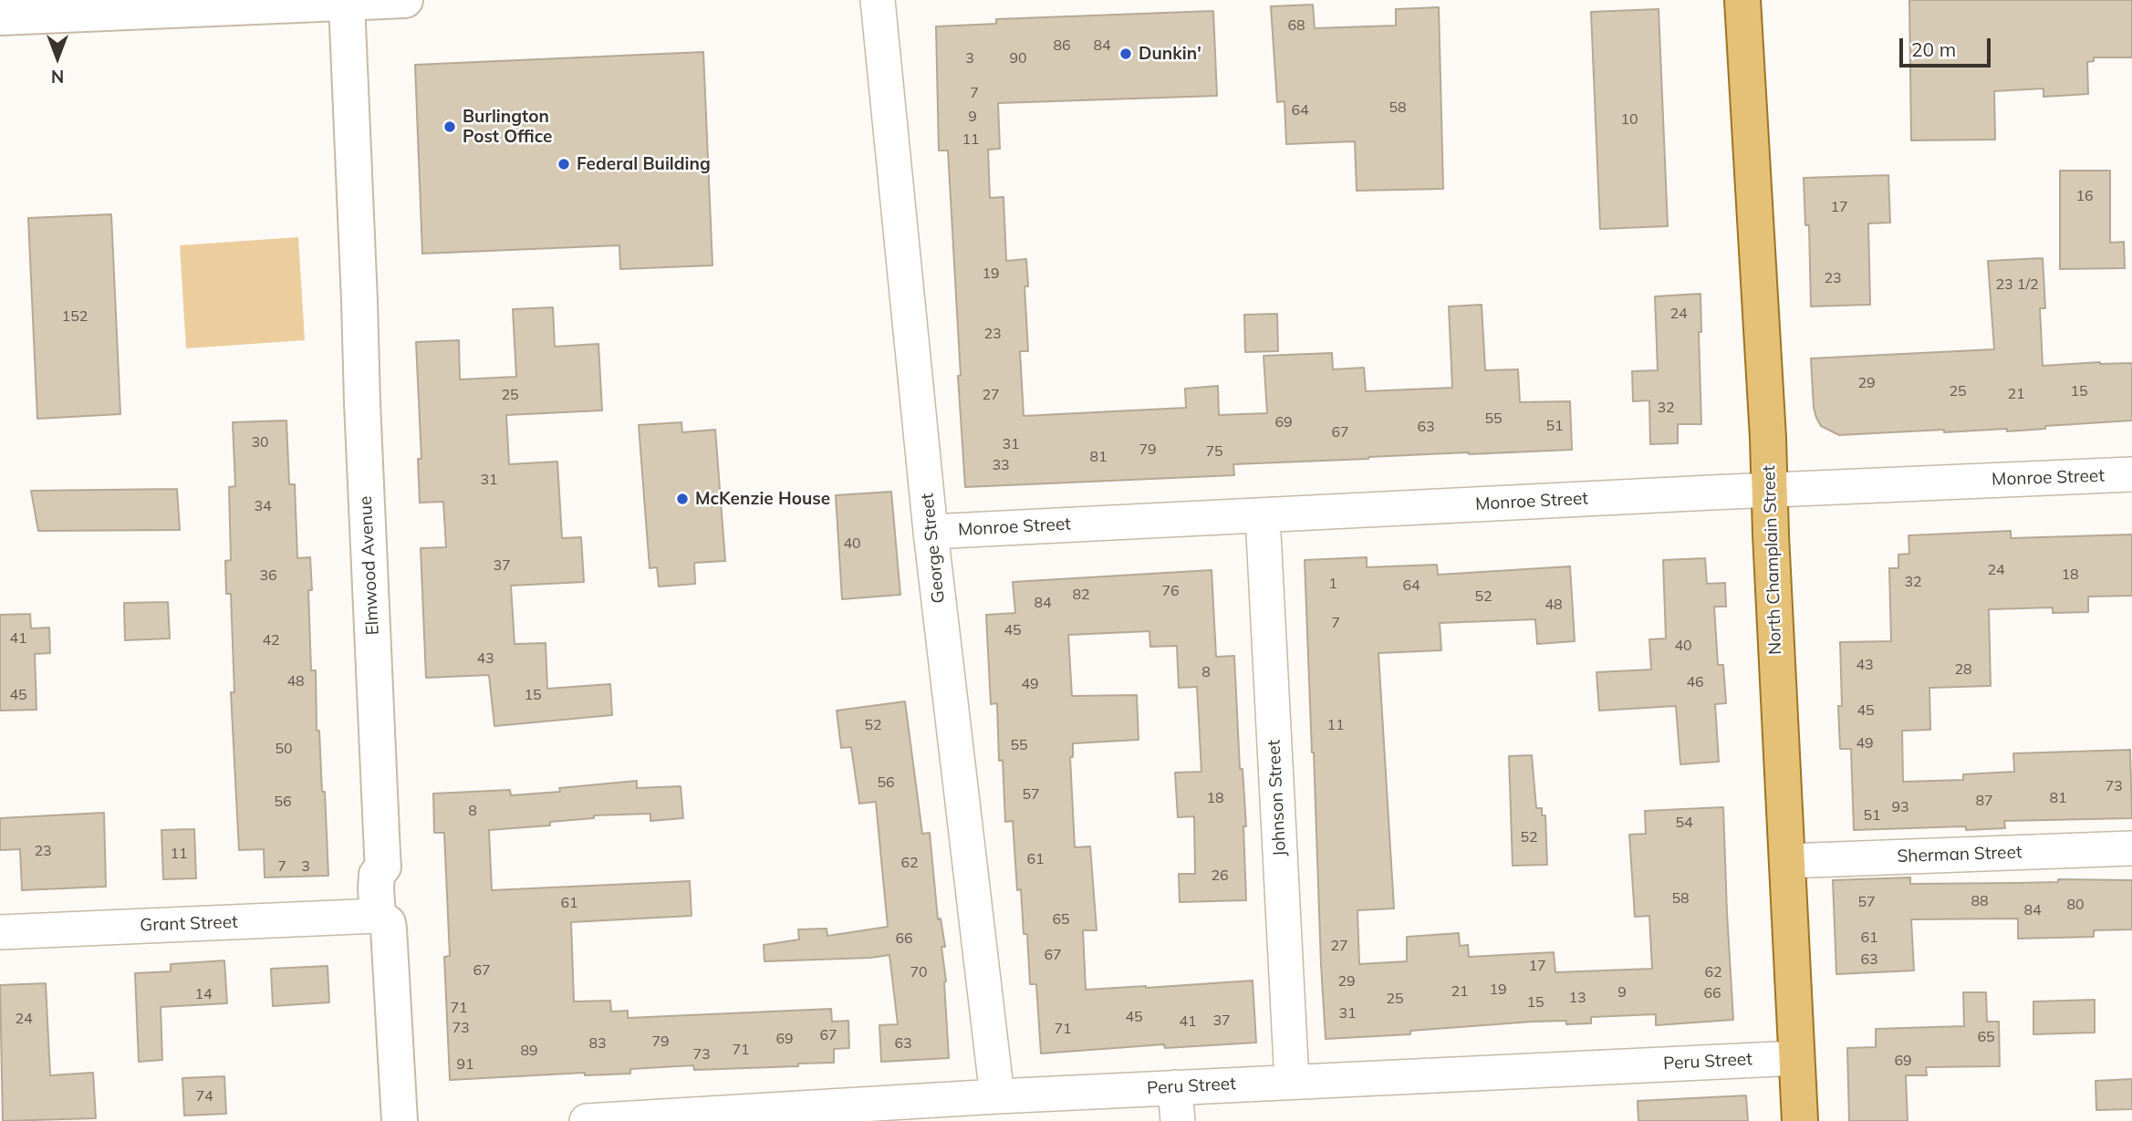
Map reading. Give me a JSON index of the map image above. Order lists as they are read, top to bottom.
{
  "streets": {
    "main road": ["North Champlain Street"],
    "street": [
      "Monroe Street",
      "George Street",
      "Elmwood Avenue",
      "Johnson Street",
      "Sherman Street",
      "Grant Street",
      "Peru Street"
    ]
  },
  "crossings": [
    ["Monroe Street", "George Street"],
    ["Monroe Street", "North Champlain Street"],
    ["Monroe Street", "Johnson Street"],
    ["George Street", "Peru Street"],
    ["North Champlain Street", "Sherman Street"],
    ["North Champlain Street", "Peru Street"],
    ["Elmwood Avenue", "Grant Street"],
    ["Johnson Street", "Peru Street"]
  ],
  "places": [
    "Dunkin'",
    "Burlington Post Office",
    "Federal Building",
    "McKenzie House"
  ],
  "house_numbers": [
    "68",
    "86",
    "84",
    "3",
    "90",
    "7",
    "58",
    "64",
    "9",
    "10",
    "11",
    "16",
    "17",
    "19",
    "23",
    "23 1/2",
    "24",
    "152",
    "23",
    "29",
    "25",
    "15",
    "21",
    "25",
    "27",
    "32",
    "55",
    "69",
    "51",
    "63",
    "67",
    "30",
    "31",
    "79",
    "75",
    "81",
    "33",
    "31",
    "34",
    "40",
    "37",
    "24",
    "18",
    "36",
    "32",
    "1",
    "64",
    "76",
    "82",
    "52",
    "84",
    "48",
    "7",
    "45",
    "41",
    "42",
    "40",
    "43",
    "43",
    "28",
    "8",
    "48",
    "46",
    "49",
    "45",
    "15",
    "45",
    "52",
    "11",
    "49",
    "55",
    "50",
    "56",
    "73",
    "57",
    "18",
    "81",
    "87",
    "56",
    "93",
    "8",
    "51",
    "54",
    "52",
    "23",
    "11",
    "61",
    "62",
    "7",
    "3",
    "26",
    "58",
    "88",
    "57",
    "61",
    "80",
    "84",
    "65",
    "61",
    "66",
    "27",
    "67",
    "63",
    "17",
    "67",
    "70",
    "62",
    "29",
    "19",
    "21",
    "9",
    "66",
    "14",
    "13",
    "25",
    "15",
    "71",
    "31",
    "45",
    "24",
    "37",
    "41",
    "73",
    "71",
    "67",
    "65",
    "69",
    "79",
    "83",
    "63",
    "71",
    "89",
    "73",
    "69",
    "91",
    "74"
  ],
  "scale_bar": "20 m",
  "north": "bottom"
}
